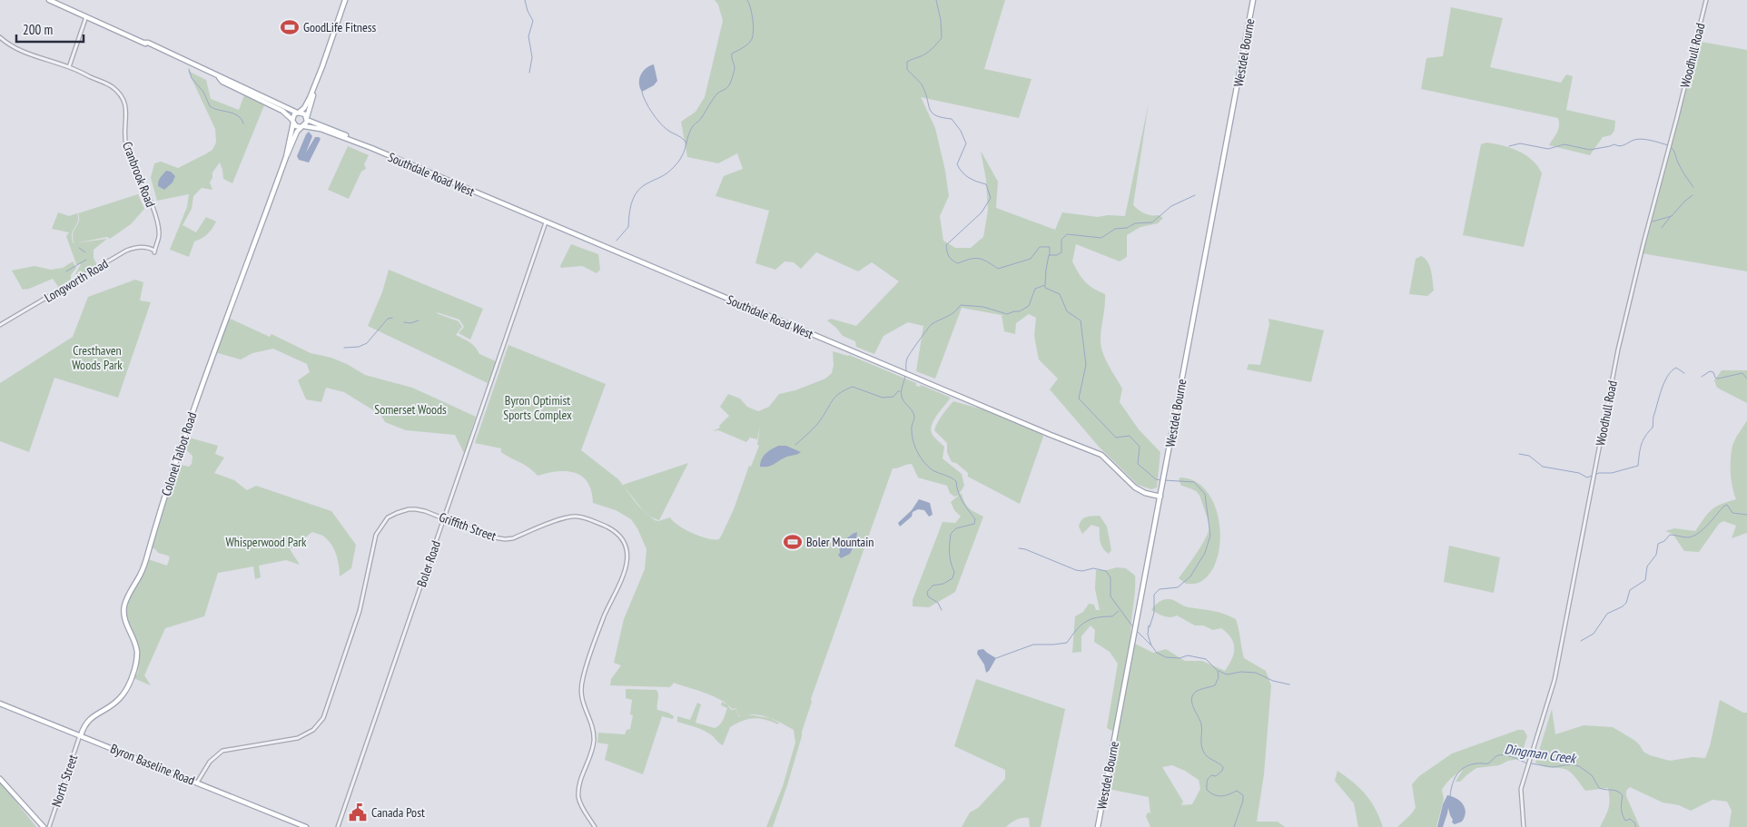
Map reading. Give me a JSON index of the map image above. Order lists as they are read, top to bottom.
{
  "streets": {
    "main road": [
      "Westdel Bourne",
      "Southdale Road West",
      "Colonel Talbot Road",
      "Byron Baseline Road"
    ],
    "street": [
      "Woodhull Road",
      "Cranbrook Road",
      "Longworth Road",
      "Griffith Street",
      "Boler Road",
      "North Street"
    ]
  },
  "crossings": [
    ["Westdel Bourne", "Southdale Road West"],
    ["Cranbrook Road", "Longworth Road"],
    ["Southdale Road West", "Colonel Talbot Road"],
    ["Southdale Road West", "Boler Road"],
    ["Colonel Talbot Road", "Byron Baseline Road"],
    ["Colonel Talbot Road", "North Street"],
    ["Griffith Street", "Boler Road"],
    ["Griffith Street", "Byron Baseline Road"],
    ["Byron Baseline Road", "North Street"]
  ],
  "water": ["Dingman Creek"],
  "parks": [
    "Cresthaven Woods Park",
    "Byron Optimist Sports Complex",
    "Somerset Woods",
    "Whisperwood Park"
  ],
  "places": {
    "sports": ["GoodLife Fitness", "Boler Mountain"],
    "public building": ["Canada Post"]
  },
  "scale_bar": "200 m"
}
